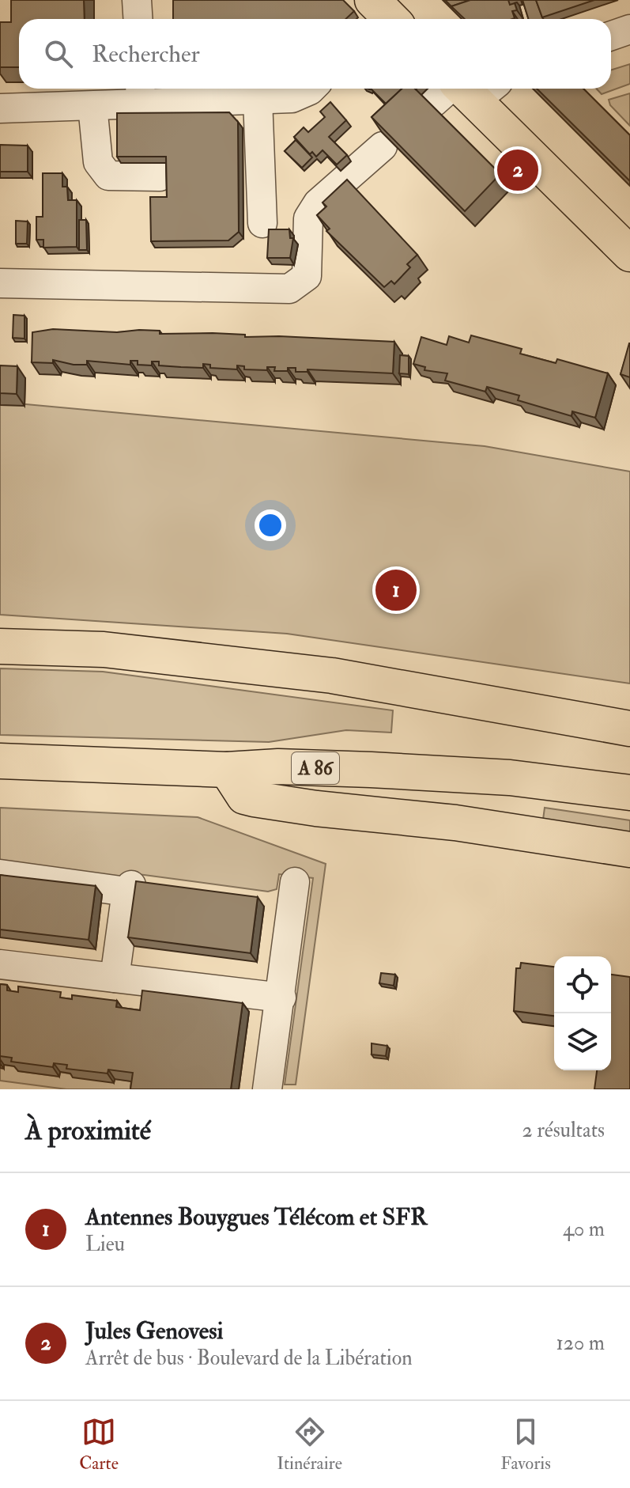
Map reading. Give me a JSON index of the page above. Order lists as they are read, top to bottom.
{
  "streets": {
    "main road": ["A 86"]
  },
  "page": {
    "search": "Rechercher",
    "pins": ["2", "1"],
    "heading": ["À proximité", "2 résultats"],
    "list": [
      {
        "mark": "1",
        "name": "Antennes Bouygues Télécom et SFR",
        "note": "Lieu",
        "value": "40 m"
      },
      {
        "mark": "2",
        "name": "Jules Genovesi",
        "note": "Arrêt de bus · Boulevard de la Libération",
        "value": "120 m"
      }
    ],
    "nav": ["Carte", "Itinéraire", "Favoris"]
  }
}
